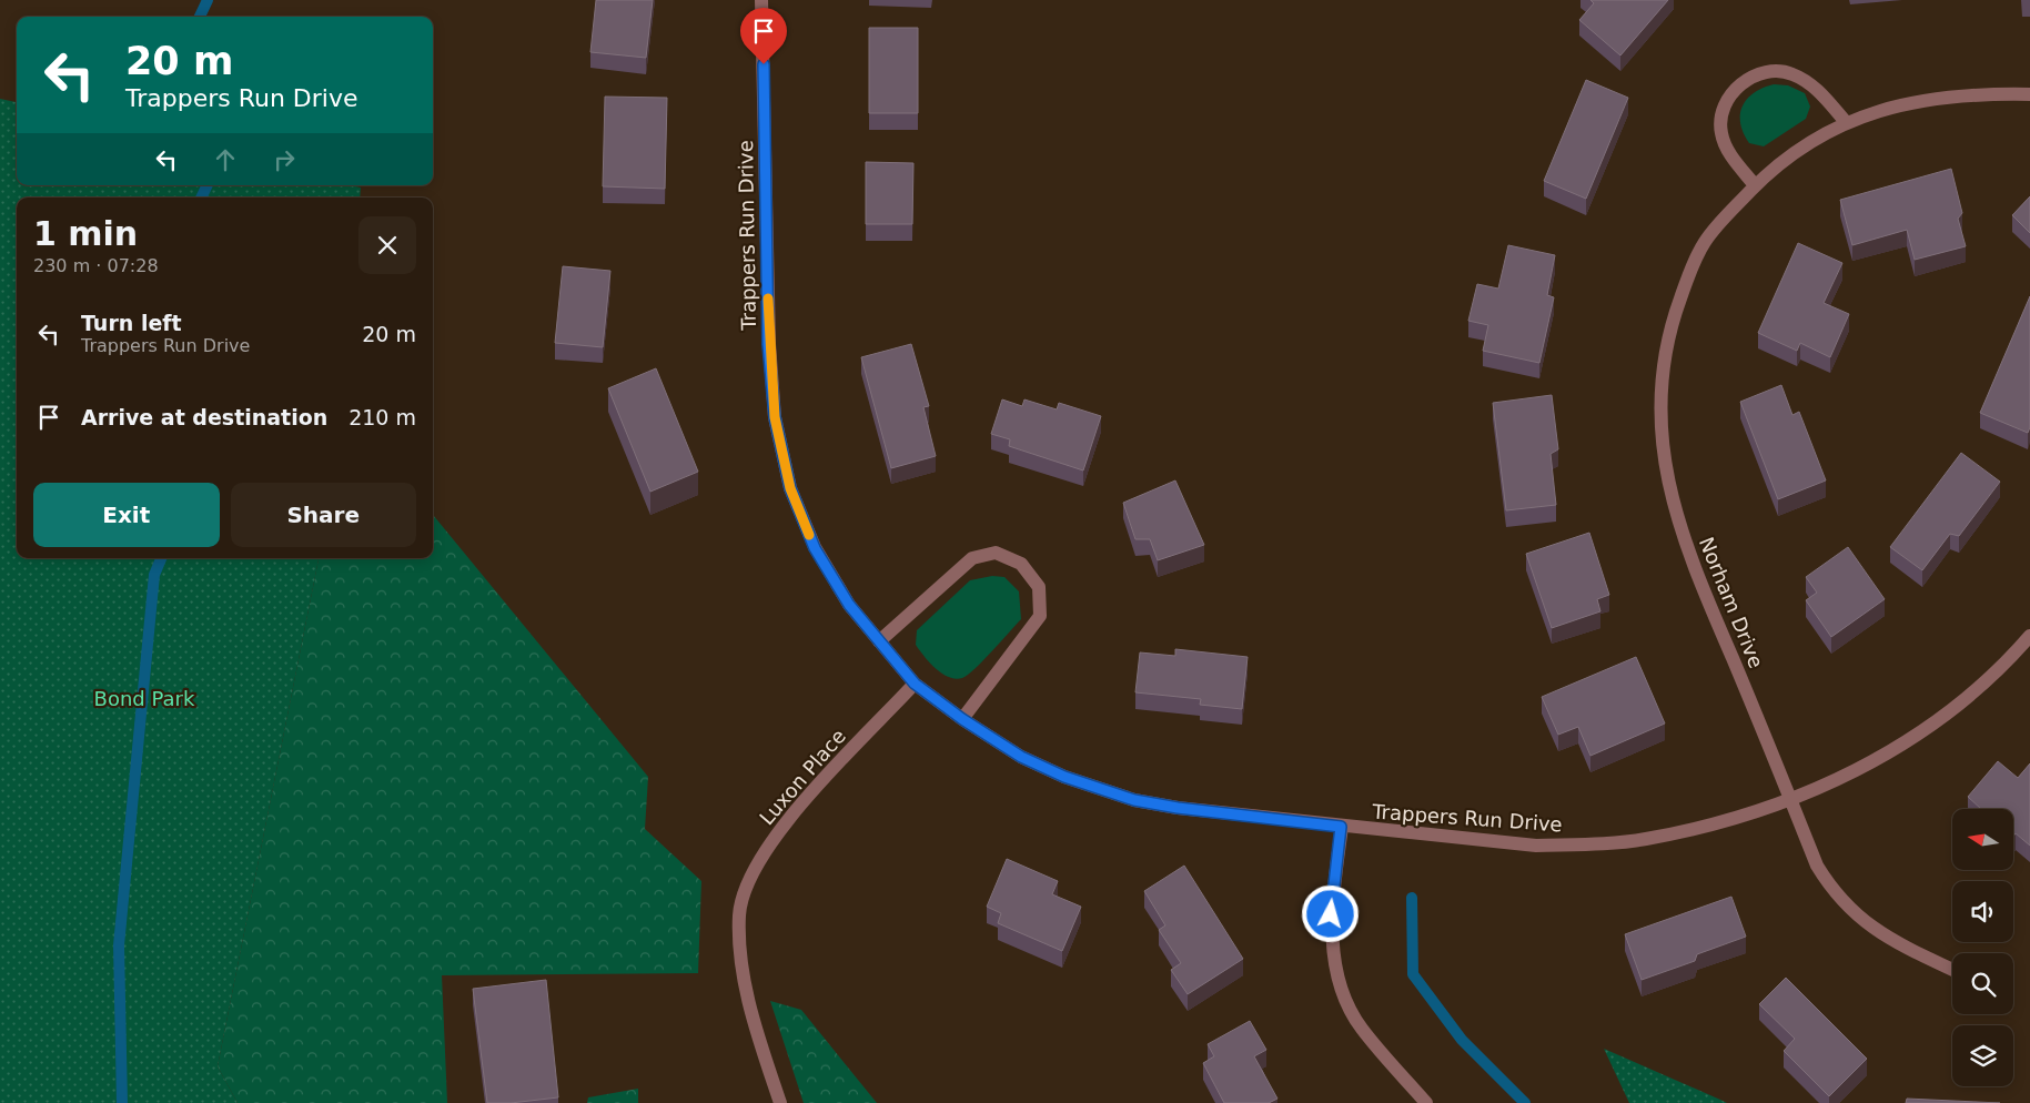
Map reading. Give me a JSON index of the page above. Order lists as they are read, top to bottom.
{
  "streets": {
    "street": ["Trappers Run Drive", "Norham Drive", "Luxon Place"]
  },
  "crossings": [
    ["Trappers Run Drive", "Norham Drive"],
    ["Trappers Run Drive", "Luxon Place"]
  ],
  "parks": ["Bond Park"],
  "north": "left",
  "page": {
    "turn": ["20 m", "Trappers Run Drive"],
    "heading": ["1 min", "230 m · 07:28"],
    "list": [
      {
        "name": "Turn left",
        "note": "Trappers Run Drive",
        "value": "20 m"
      },
      {
        "name": "Arrive at destination",
        "value": "210 m"
      }
    ],
    "buttons": ["Exit", "Share"]
  }
}
